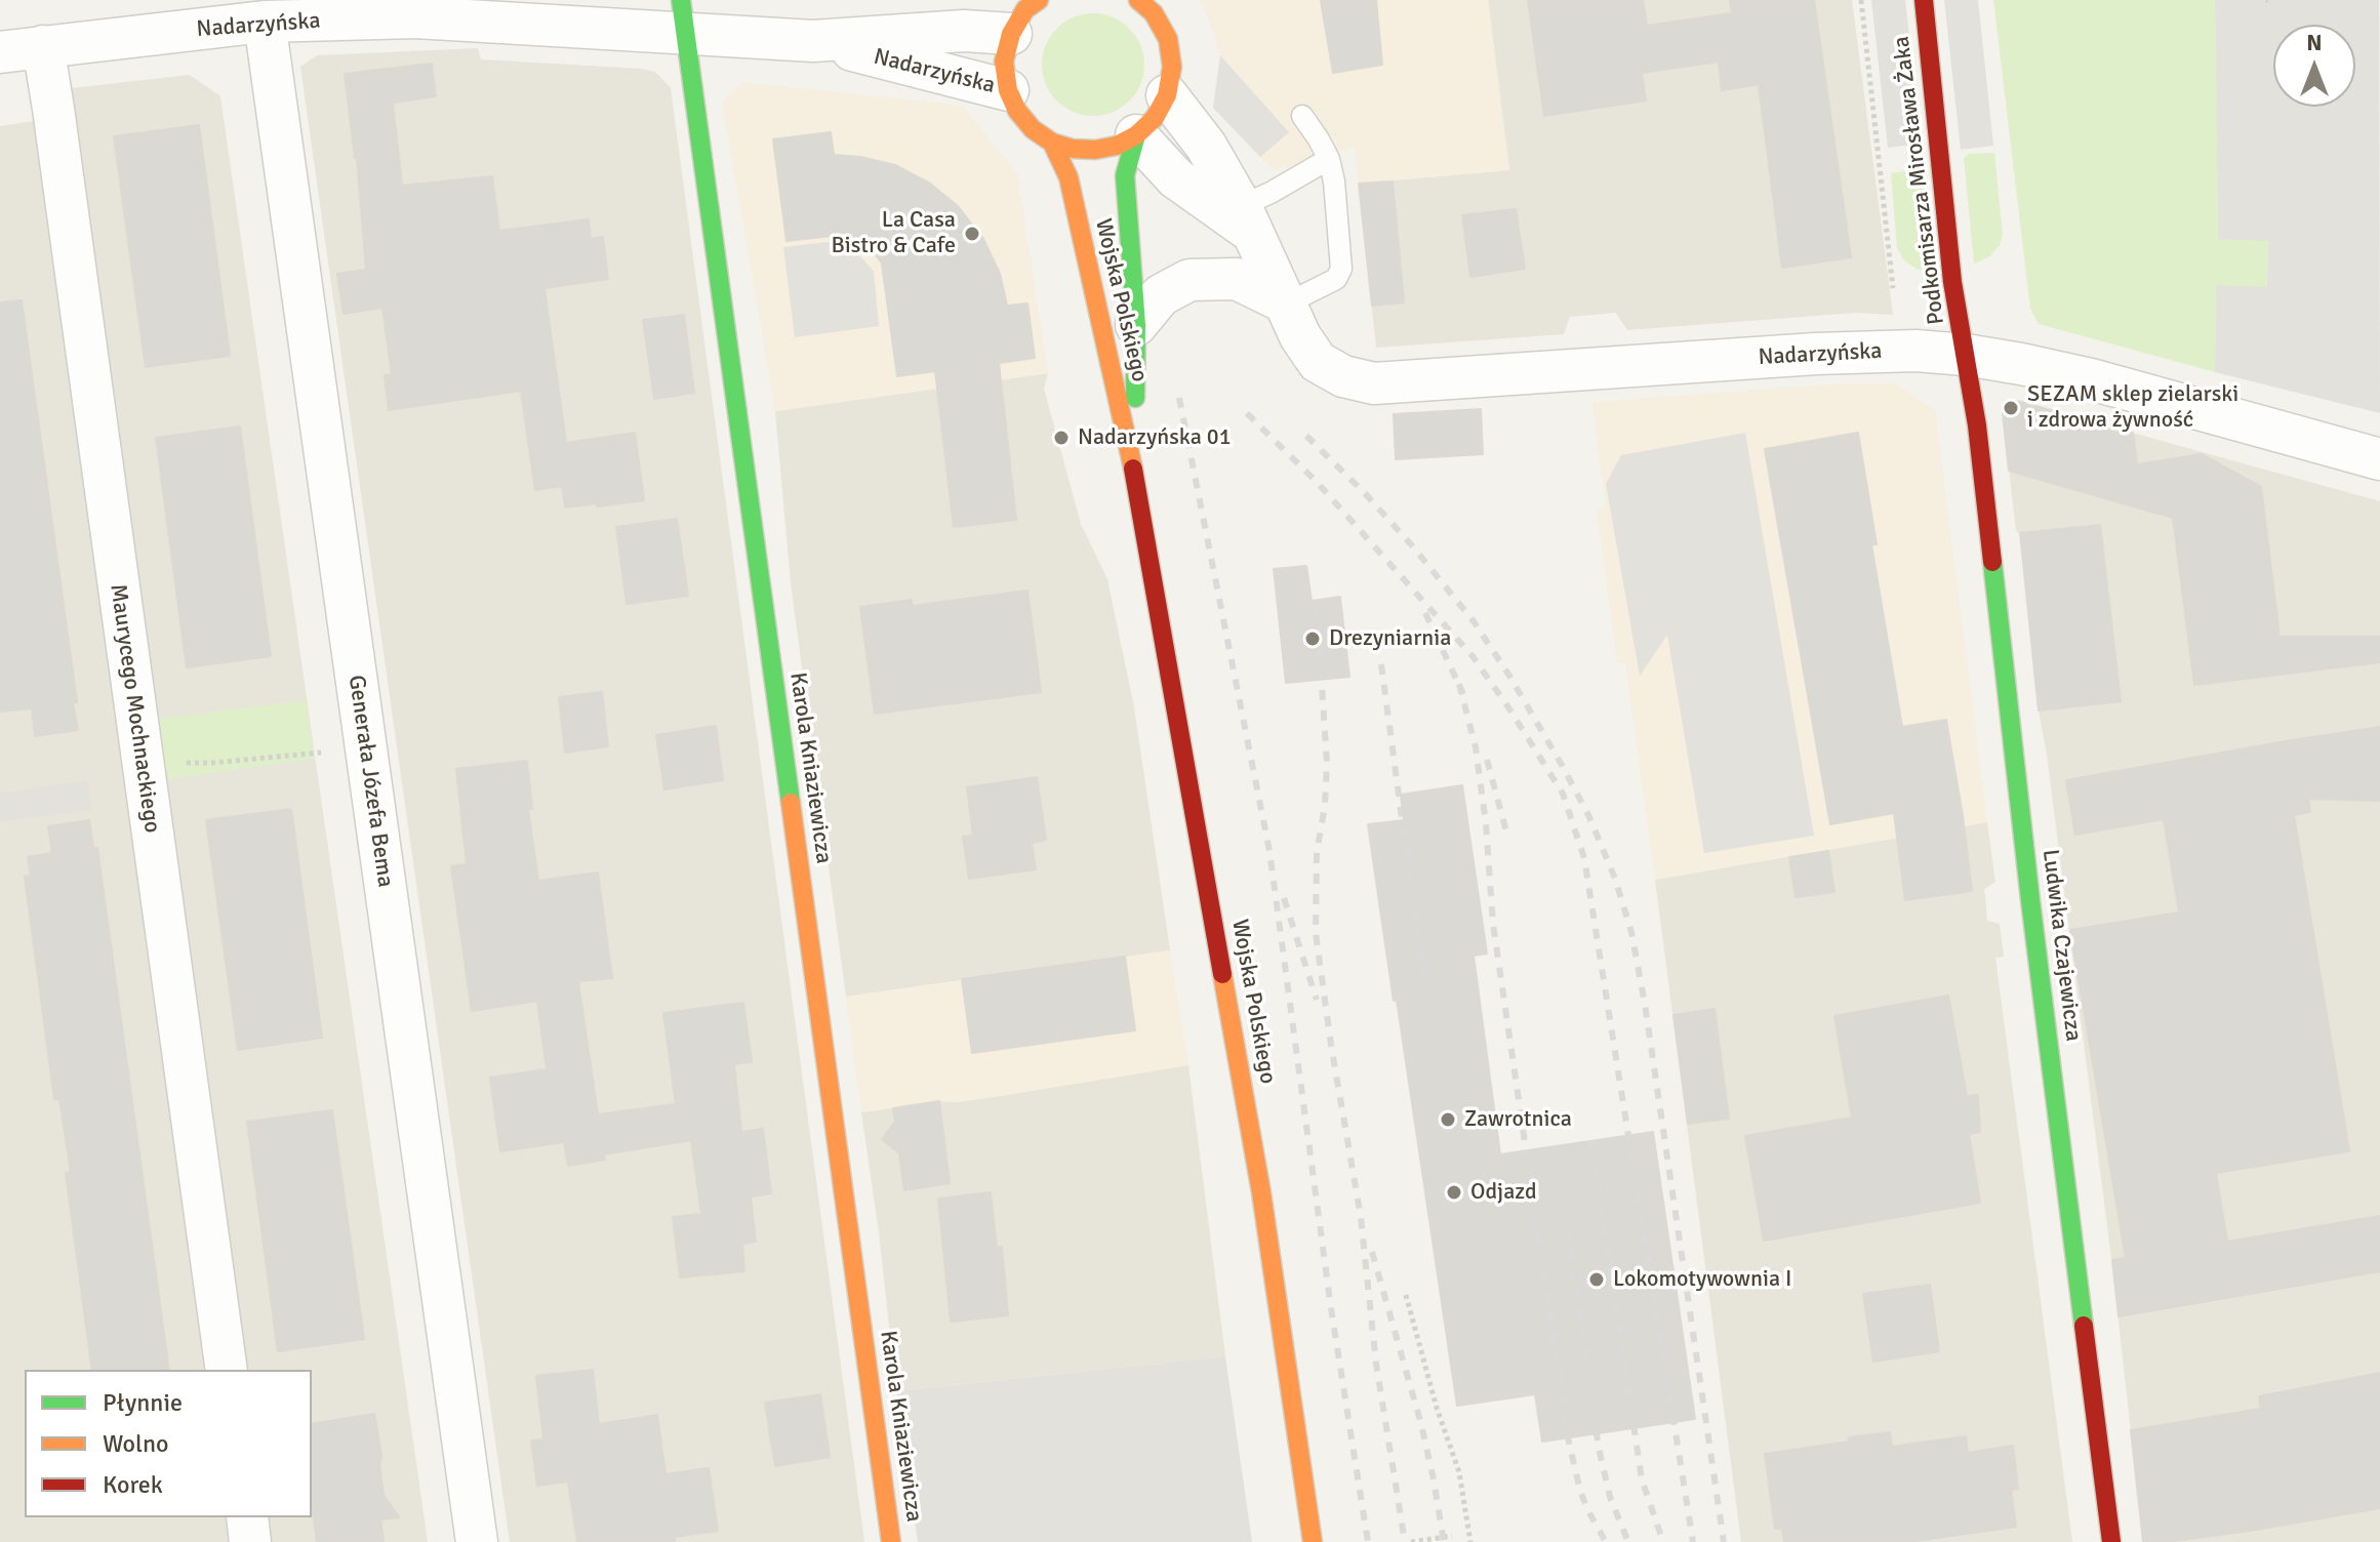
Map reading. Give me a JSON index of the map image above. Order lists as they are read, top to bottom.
{
  "streets": {
    "street": [
      "Nadarzyńska",
      "Podkomisarza Mirosława Żaka",
      "Wojska Polskiego",
      "Maurycego Mochnackiego",
      "Karola Kniaziewicza",
      "Generała Józefa Bema",
      "Ludwika Czajewicza"
    ]
  },
  "crossings": [
    ["Nadarzyńska", "Podkomisarza Mirosława Żaka"],
    ["Nadarzyńska", "Maurycego Mochnackiego"],
    ["Nadarzyńska", "Karola Kniaziewicza"],
    ["Nadarzyńska", "Generała Józefa Bema"],
    ["Nadarzyńska", "Ludwika Czajewicza"],
    ["Podkomisarza Mirosława Żaka", "Ludwika Czajewicza"]
  ],
  "places": [
    "La Casa Bistro & Cafe",
    "SEZAM sklep zielarski i zdrowa żywność",
    "Nadarzyńska 01",
    "Drezyniarnia",
    "Zawrotnica",
    "Odjazd",
    "Lokomotywownia I"
  ],
  "legend": ["Płynnie", "Wolno", "Korek"],
  "north": "top"
}
